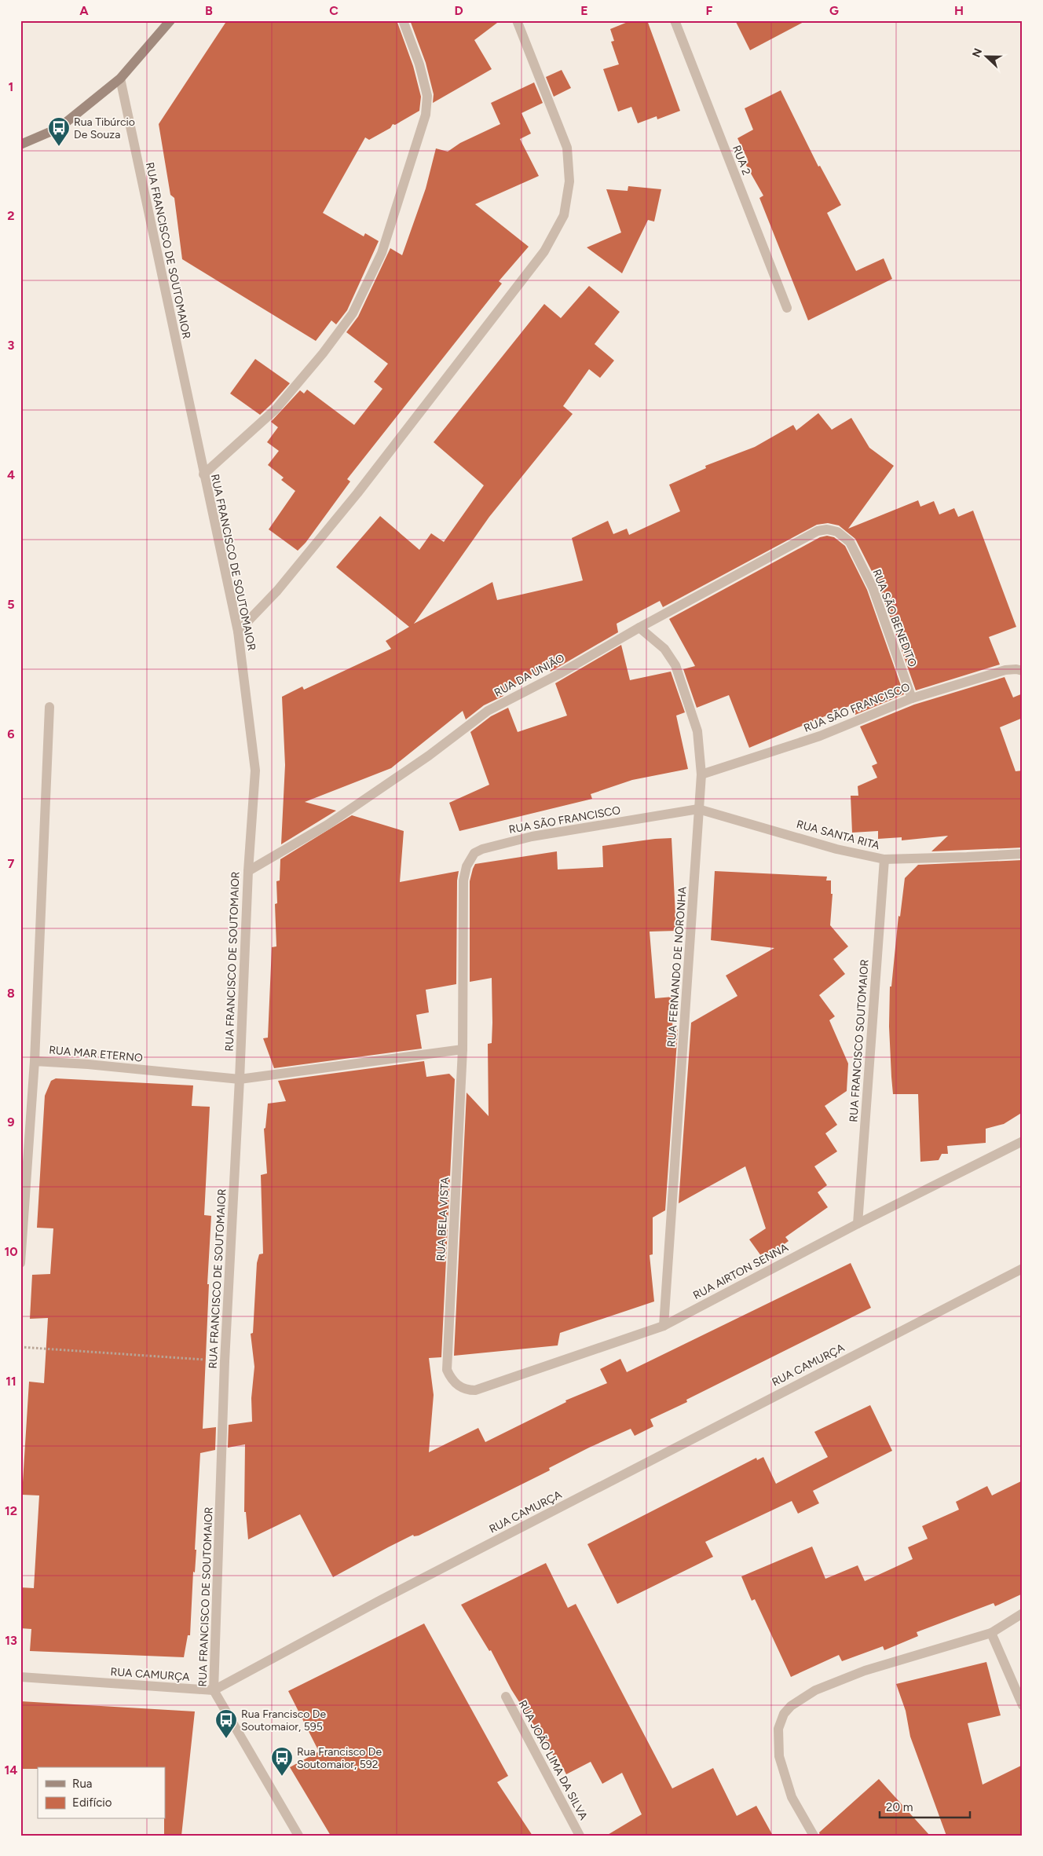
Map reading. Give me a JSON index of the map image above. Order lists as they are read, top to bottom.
{
  "streets": {
    "street": [
      "RUA 2",
      "RUA FRANCISCO DE SOUTOMAIOR",
      "RUA SÃO BENEDITO",
      "RUA DA UNIÃO",
      "RUA SÃO FRANCISCO",
      "RUA SANTA RITA",
      "RUA FERNANDO DE NORONHA",
      "RUA FRANCISCO SOUTOMAIOR",
      "RUA MAR ETERNO",
      "RUA BELA VISTA",
      "RUA AIRTON SENNA",
      "RUA CAMURÇA",
      "RUA JOÃO LIMA DA SILVA"
    ]
  },
  "crossings": [
    ["RUA FRANCISCO DE SOUTOMAIOR", "RUA DA UNIÃO"],
    ["RUA FRANCISCO DE SOUTOMAIOR", "RUA MAR ETERNO"],
    ["RUA FRANCISCO DE SOUTOMAIOR", "RUA CAMURÇA"],
    ["RUA SÃO BENEDITO", "RUA DA UNIÃO"],
    ["RUA SÃO BENEDITO", "RUA SÃO FRANCISCO"],
    ["RUA DA UNIÃO", "RUA FERNANDO DE NORONHA"],
    ["RUA SÃO FRANCISCO", "RUA SANTA RITA"],
    ["RUA SÃO FRANCISCO", "RUA FERNANDO DE NORONHA"],
    ["RUA SÃO FRANCISCO", "RUA BELA VISTA"],
    ["RUA SANTA RITA", "RUA FERNANDO DE NORONHA"],
    ["RUA SANTA RITA", "RUA FRANCISCO SOUTOMAIOR"],
    ["RUA FERNANDO DE NORONHA", "RUA AIRTON SENNA"],
    ["RUA FRANCISCO SOUTOMAIOR", "RUA AIRTON SENNA"],
    ["RUA BELA VISTA", "RUA AIRTON SENNA"]
  ],
  "places": {
    "bus stop": ["Rua Tibúrcio De Souza", "Rua Francisco De Soutomaior, 595", "Rua Francisco De Soutomaior, 592"]
  },
  "legend": ["Rua", "Edifício"],
  "scale_bar": "20 m",
  "north": "left",
  "grid": {
    "columns": [
      "A",
      "B",
      "C",
      "D",
      "E",
      "F",
      "G",
      "H"
    ],
    "rows": [
      "1",
      "2",
      "3",
      "4",
      "5",
      "6",
      "7",
      "8",
      "9",
      "10",
      "11",
      "12",
      "13",
      "14"
    ]
  }
}
